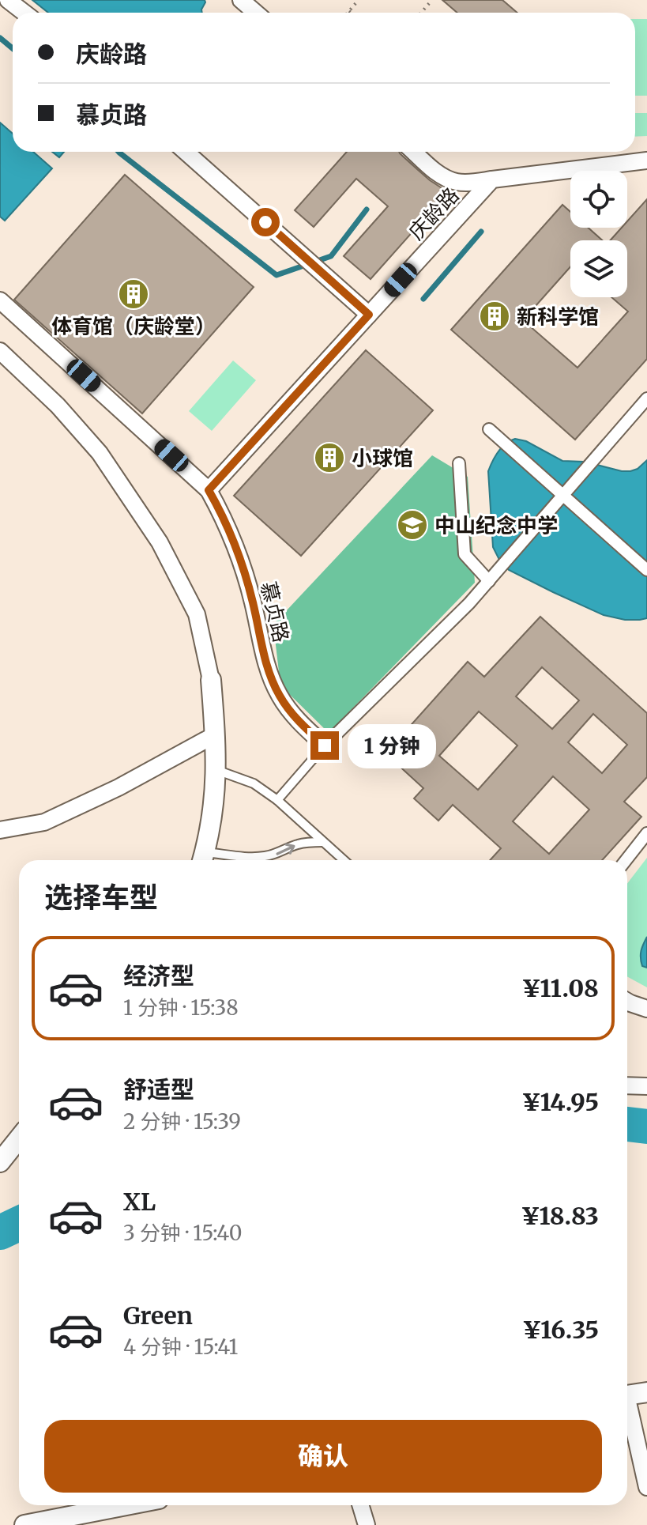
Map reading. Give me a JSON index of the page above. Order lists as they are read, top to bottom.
{
  "streets": {
    "street": ["庆龄路", "慕贞路"]
  },
  "crossings": [
    ["庆龄路", "慕贞路"]
  ],
  "places": {
    "building": ["体育馆（庆龄堂）", "新科学馆", "小球馆"],
    "school or university": ["中山纪念中学"]
  },
  "page": {
    "banner": ["庆龄路", "慕贞路"],
    "bubble": "1 分钟",
    "heading": "选择车型",
    "list": [
      {
        "name": "经济型",
        "note": "1 分钟 · 15:38",
        "value": "¥11.08"
      },
      {
        "name": "舒适型",
        "note": "2 分钟 · 15:39",
        "value": "¥14.95"
      },
      {
        "name": "XL",
        "note": "3 分钟 · 15:40",
        "value": "¥18.83"
      },
      {
        "name": "Green",
        "note": "4 分钟 · 15:41",
        "value": "¥16.35"
      }
    ],
    "buttons": "确认"
  }
}
